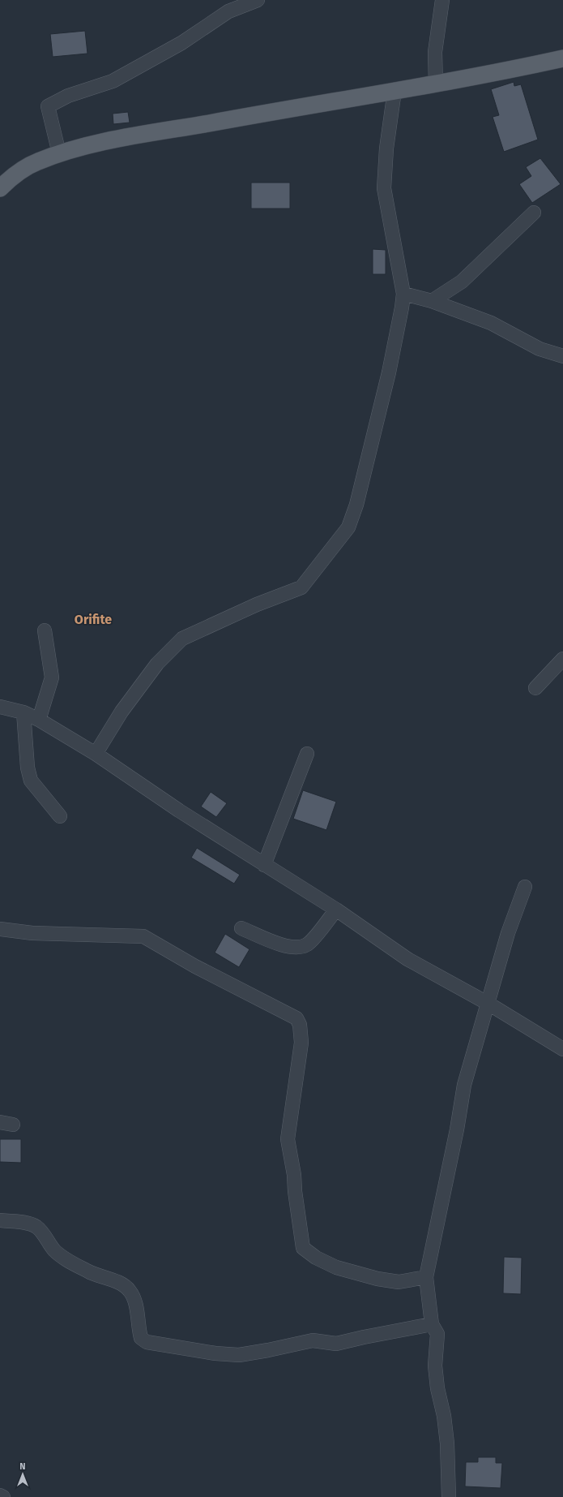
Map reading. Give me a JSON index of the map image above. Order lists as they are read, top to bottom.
{
  "districts": ["Orifite"],
  "north": "top"
}
